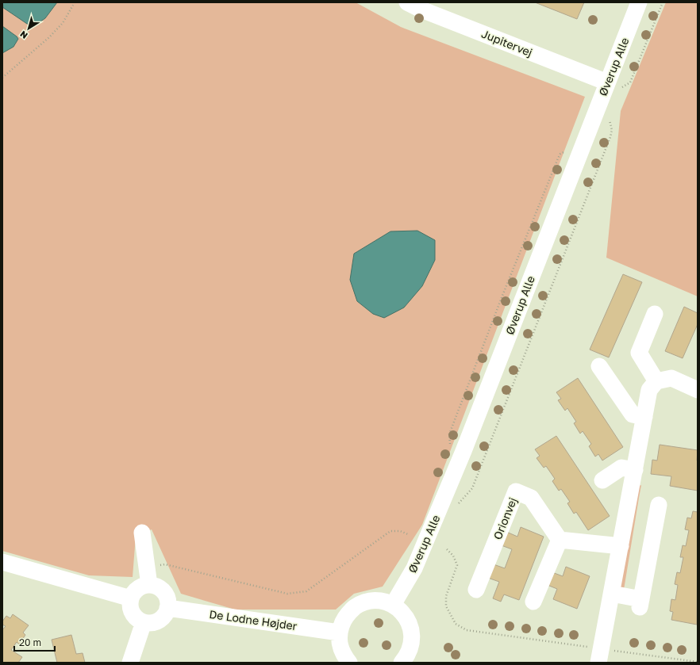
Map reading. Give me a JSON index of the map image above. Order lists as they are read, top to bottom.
{
  "streets": {
    "street": [
      "Jupitervej",
      "Øverup Alle",
      "Orionvej",
      "De Lodne Højder"
    ]
  },
  "crossings": [
    ["Jupitervej", "Øverup Alle"]
  ],
  "scale_bar": "20 m",
  "north": "bottom left"
}
